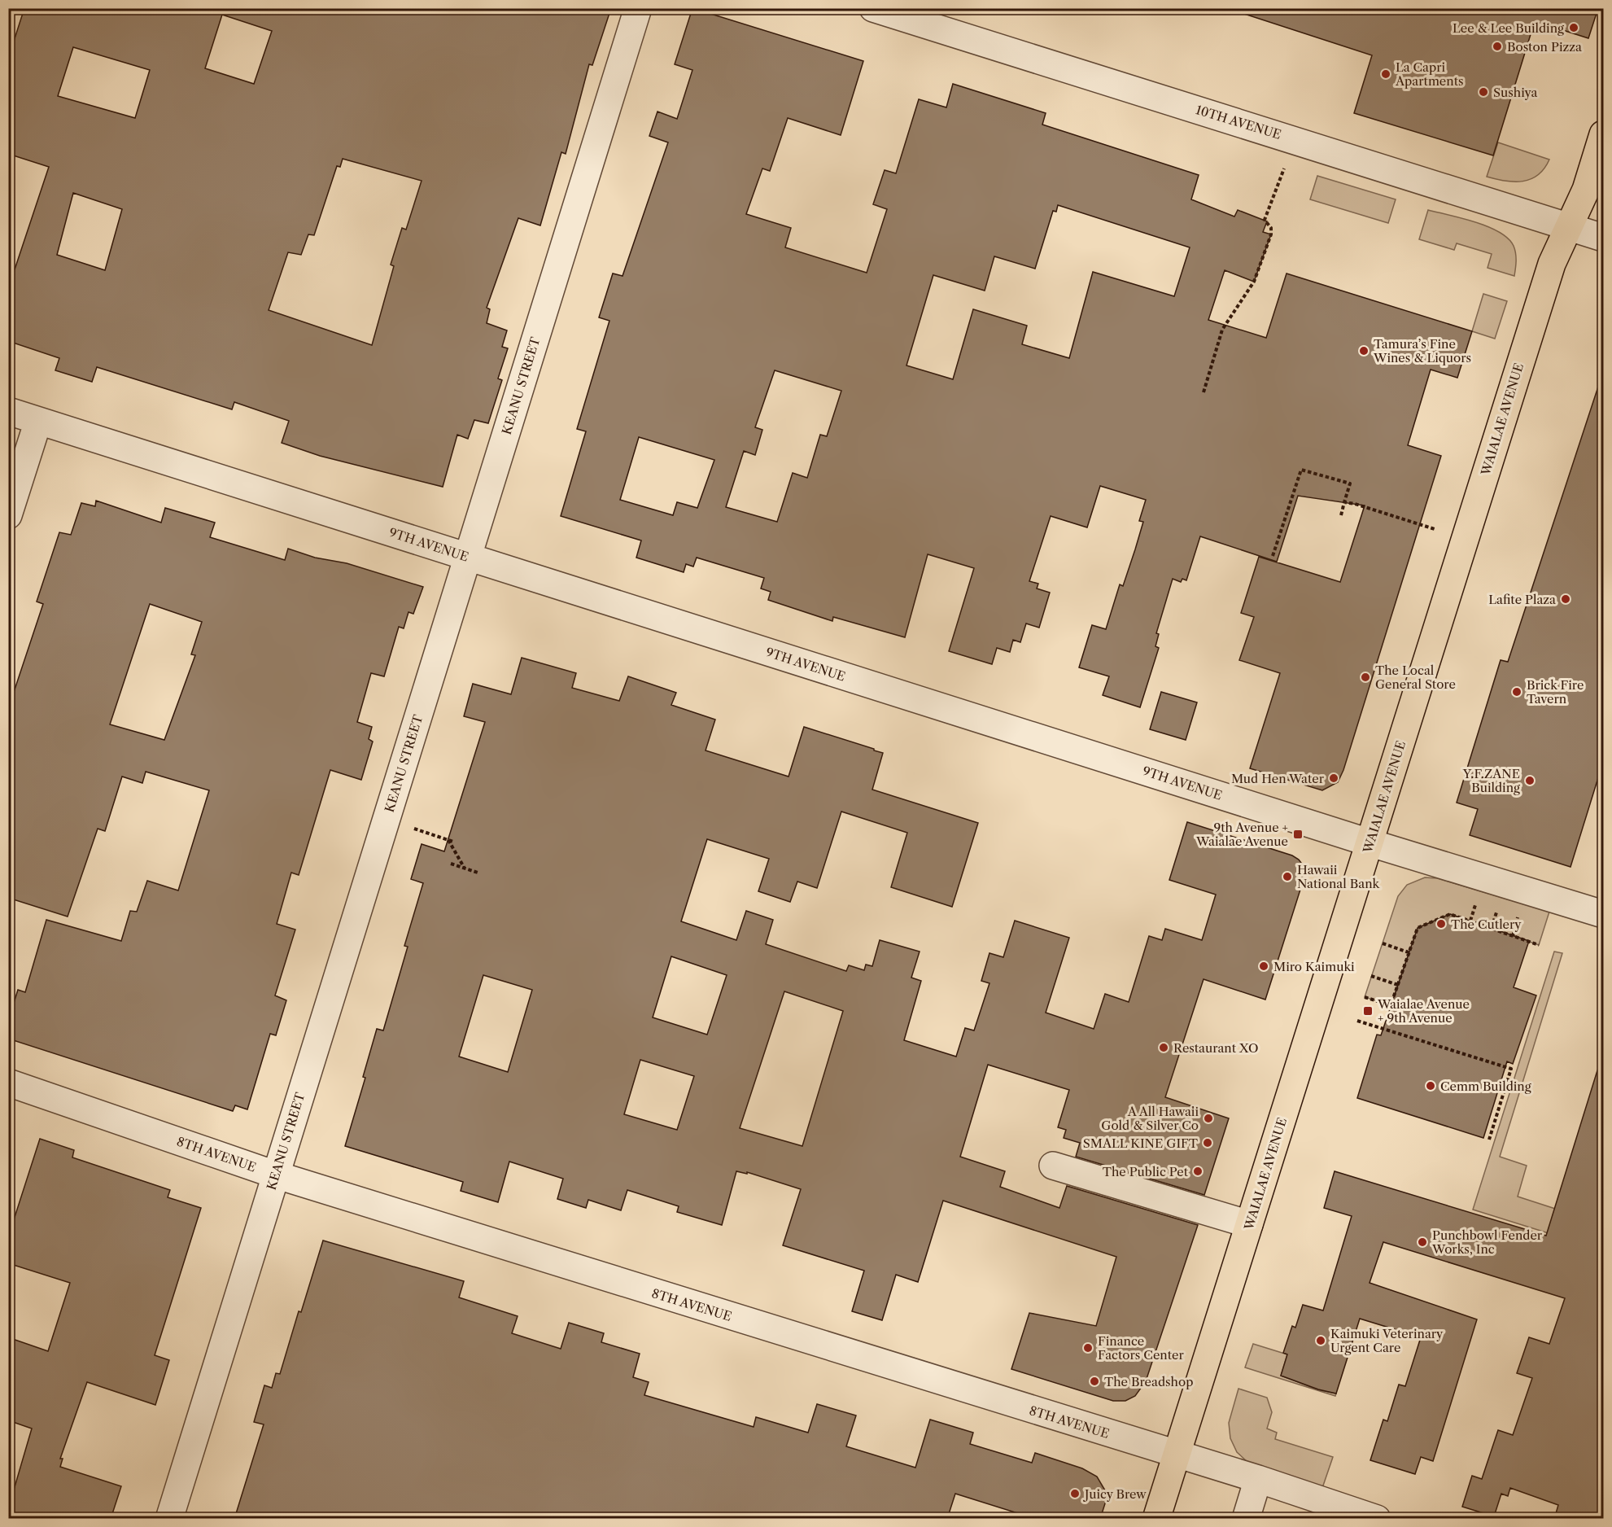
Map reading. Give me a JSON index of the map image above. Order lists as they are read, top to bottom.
{
  "streets": {
    "main road": ["WAIALAE AVENUE"],
    "street": [
      "10TH AVENUE",
      "KEANU STREET",
      "9TH AVENUE",
      "8TH AVENUE"
    ]
  },
  "crossings": [
    ["10TH AVENUE", "WAIALAE AVENUE"],
    ["KEANU STREET", "9TH AVENUE"],
    ["KEANU STREET", "8TH AVENUE"],
    ["WAIALAE AVENUE", "9TH AVENUE"],
    ["WAIALAE AVENUE", "8TH AVENUE"]
  ],
  "places": {
    "other": [
      "Lee & Lee Building",
      "Boston Pizza",
      "La Capri Apartments",
      "Sushiya",
      "Tamura’s Fine Wines & Liquors",
      "Lafite Plaza",
      "The Local General Store",
      "Brick Fire Tavern",
      "Mud Hen Water",
      "Y.F.ZANE Building",
      "Hawaii National Bank",
      "The Cutlery",
      "Miro Kaimuki",
      "Restaurant XO",
      "Cemm Building",
      "A All Hawaii Gold & Silver Co",
      "SMALL KINE GIFT",
      "The Public Pet",
      "Punchbowl Fender Works, Inc",
      "Kaimuki Veterinary Urgent Care",
      "Finance Factors Center",
      "The Breadshop",
      "Juicy Brew"
    ],
    "transit": ["9th Avenue + Waialae Avenue", "Waialae Avenue + 9th Avenue"]
  }
}
